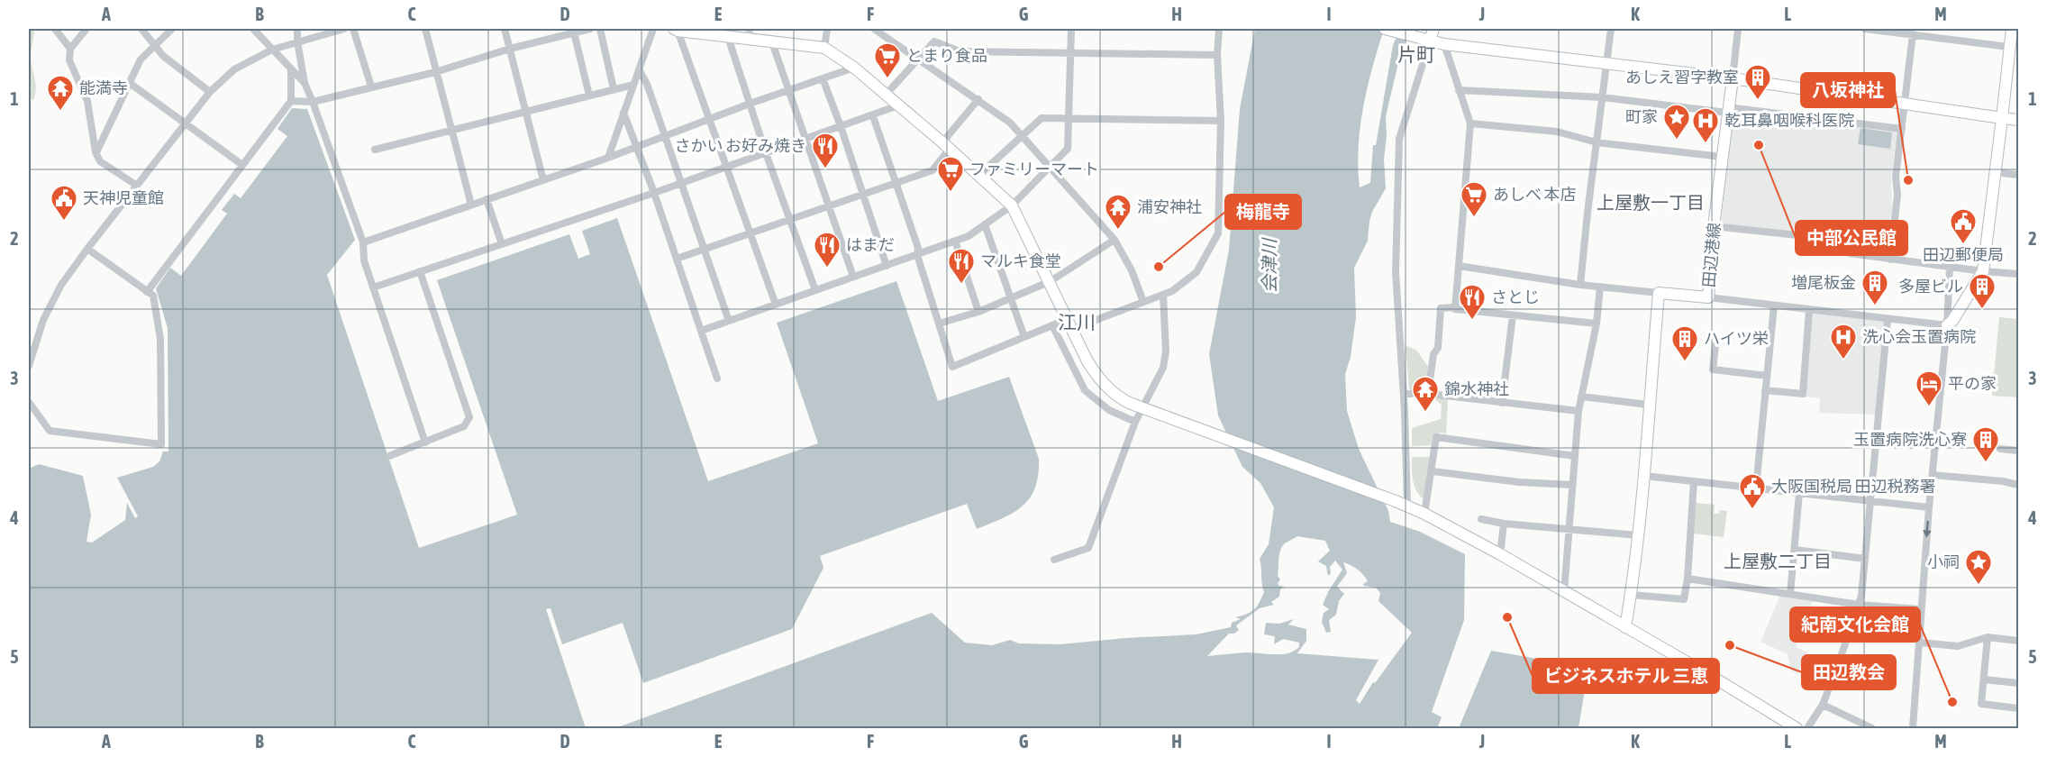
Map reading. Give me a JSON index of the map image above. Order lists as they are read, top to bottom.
{
  "streets": {
    "street": ["田辺港線"]
  },
  "districts": [
    "片町",
    "上屋敷一丁目",
    "江川",
    "上屋敷二丁目"
  ],
  "water": ["会津川"],
  "places": {
    "supermarket": ["とまり食品", "ファミリーマート", "あしべ 本店"],
    "building": [
      "あしえ習字教室",
      "増尾板金",
      "多屋ビル",
      "ハイツ栄",
      "玉置病院洗心寮"
    ],
    "temple": ["能満寺", "浦安神社", "錦水神社"],
    "place": ["町家", "小祠"],
    "hospital": ["乾耳鼻咽喉科医院", "洗心会玉置病院"],
    "other": [
      "中部公民館",
      "八坂神社",
      "梅龍寺",
      "ビジネスホテル 三恵",
      "田辺教会",
      "紀南文化会館"
    ],
    "restaurant": [
      "さかい お好み焼き",
      "はまだ",
      "マルキ食堂",
      "さとじ"
    ],
    "public building": ["天神児童館", "田辺郵便局", "大阪国税局 田辺税務署"],
    "hotel": ["平の家"]
  },
  "grid": {
    "columns": [
      "A",
      "B",
      "C",
      "D",
      "E",
      "F",
      "G",
      "H",
      "I",
      "J",
      "K",
      "L",
      "M"
    ],
    "rows": [
      "1",
      "2",
      "3",
      "4",
      "5"
    ]
  }
}
